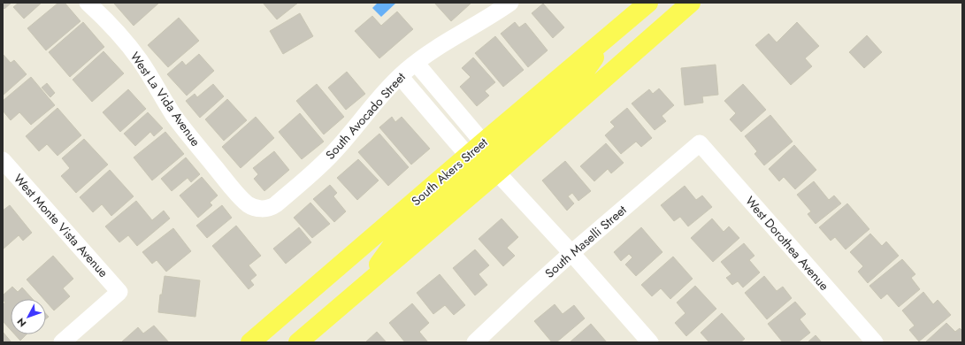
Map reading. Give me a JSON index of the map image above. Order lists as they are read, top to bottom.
{
  "streets": {
    "main road": ["South Akers Street"],
    "street": [
      "West La Vida Avenue",
      "South Avocado Street",
      "West Monte Vista Avenue",
      "South Maselli Street",
      "West Dorothea Avenue"
    ]
  },
  "crossings": [
    ["West La Vida Avenue", "South Avocado Street"],
    ["South Maselli Street", "West Dorothea Avenue"]
  ],
  "north": "bottom left"
}
